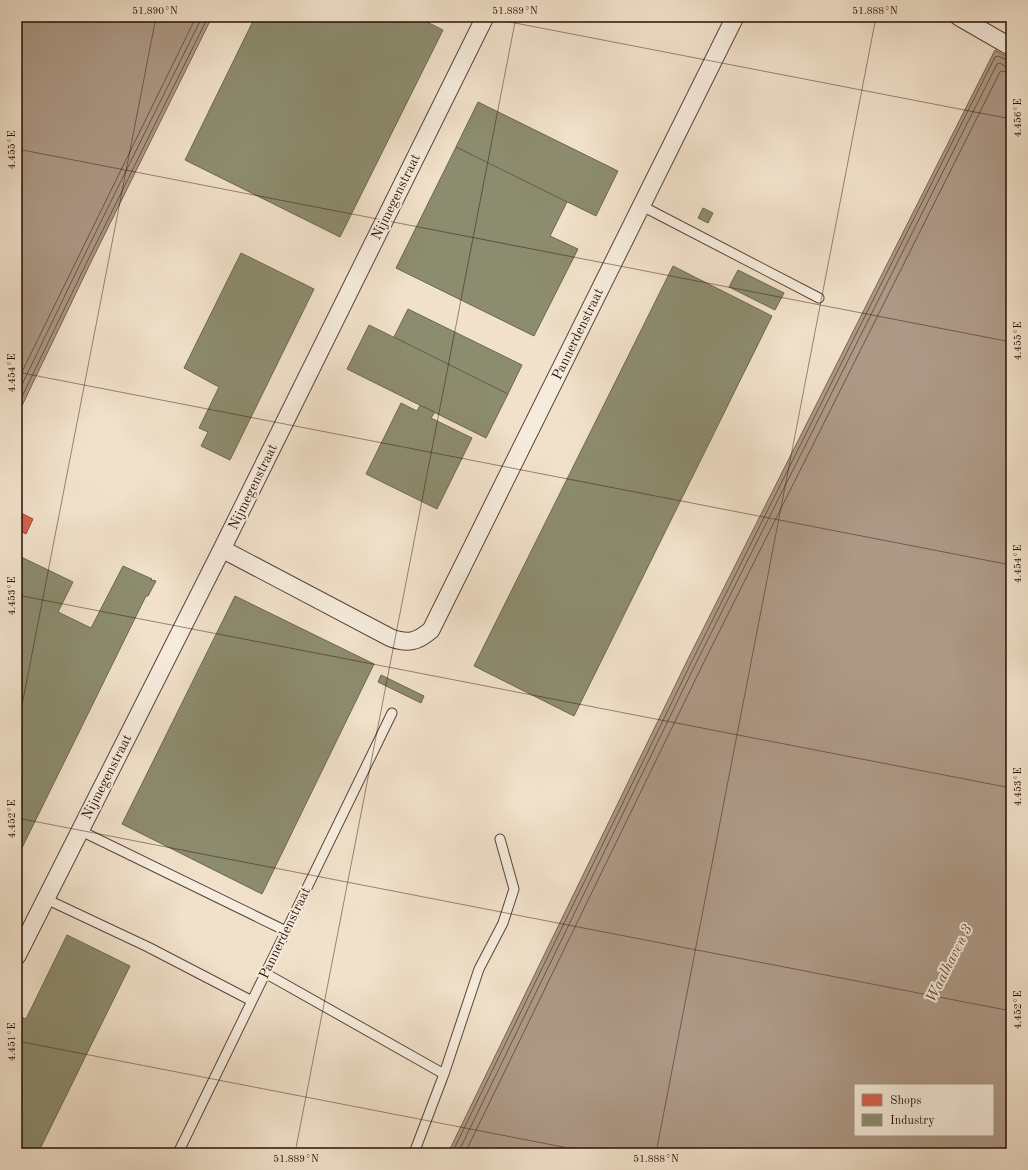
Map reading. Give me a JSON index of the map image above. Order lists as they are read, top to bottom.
{
  "streets": {
    "street": ["Nijmegenstraat", "Pannerdenstraat"]
  },
  "crossings": [
    ["Nijmegenstraat", "Pannerdenstraat"]
  ],
  "water": ["Waalhaven 3"],
  "legend": ["Shops", "Industry"],
  "coordinates": [
    "51.890°N",
    "51.889°N",
    "51.888°N",
    "4.456°E",
    "4.455°E",
    "4.454°E",
    "4.453°E",
    "4.452°E",
    "4.451°E"
  ]
}
